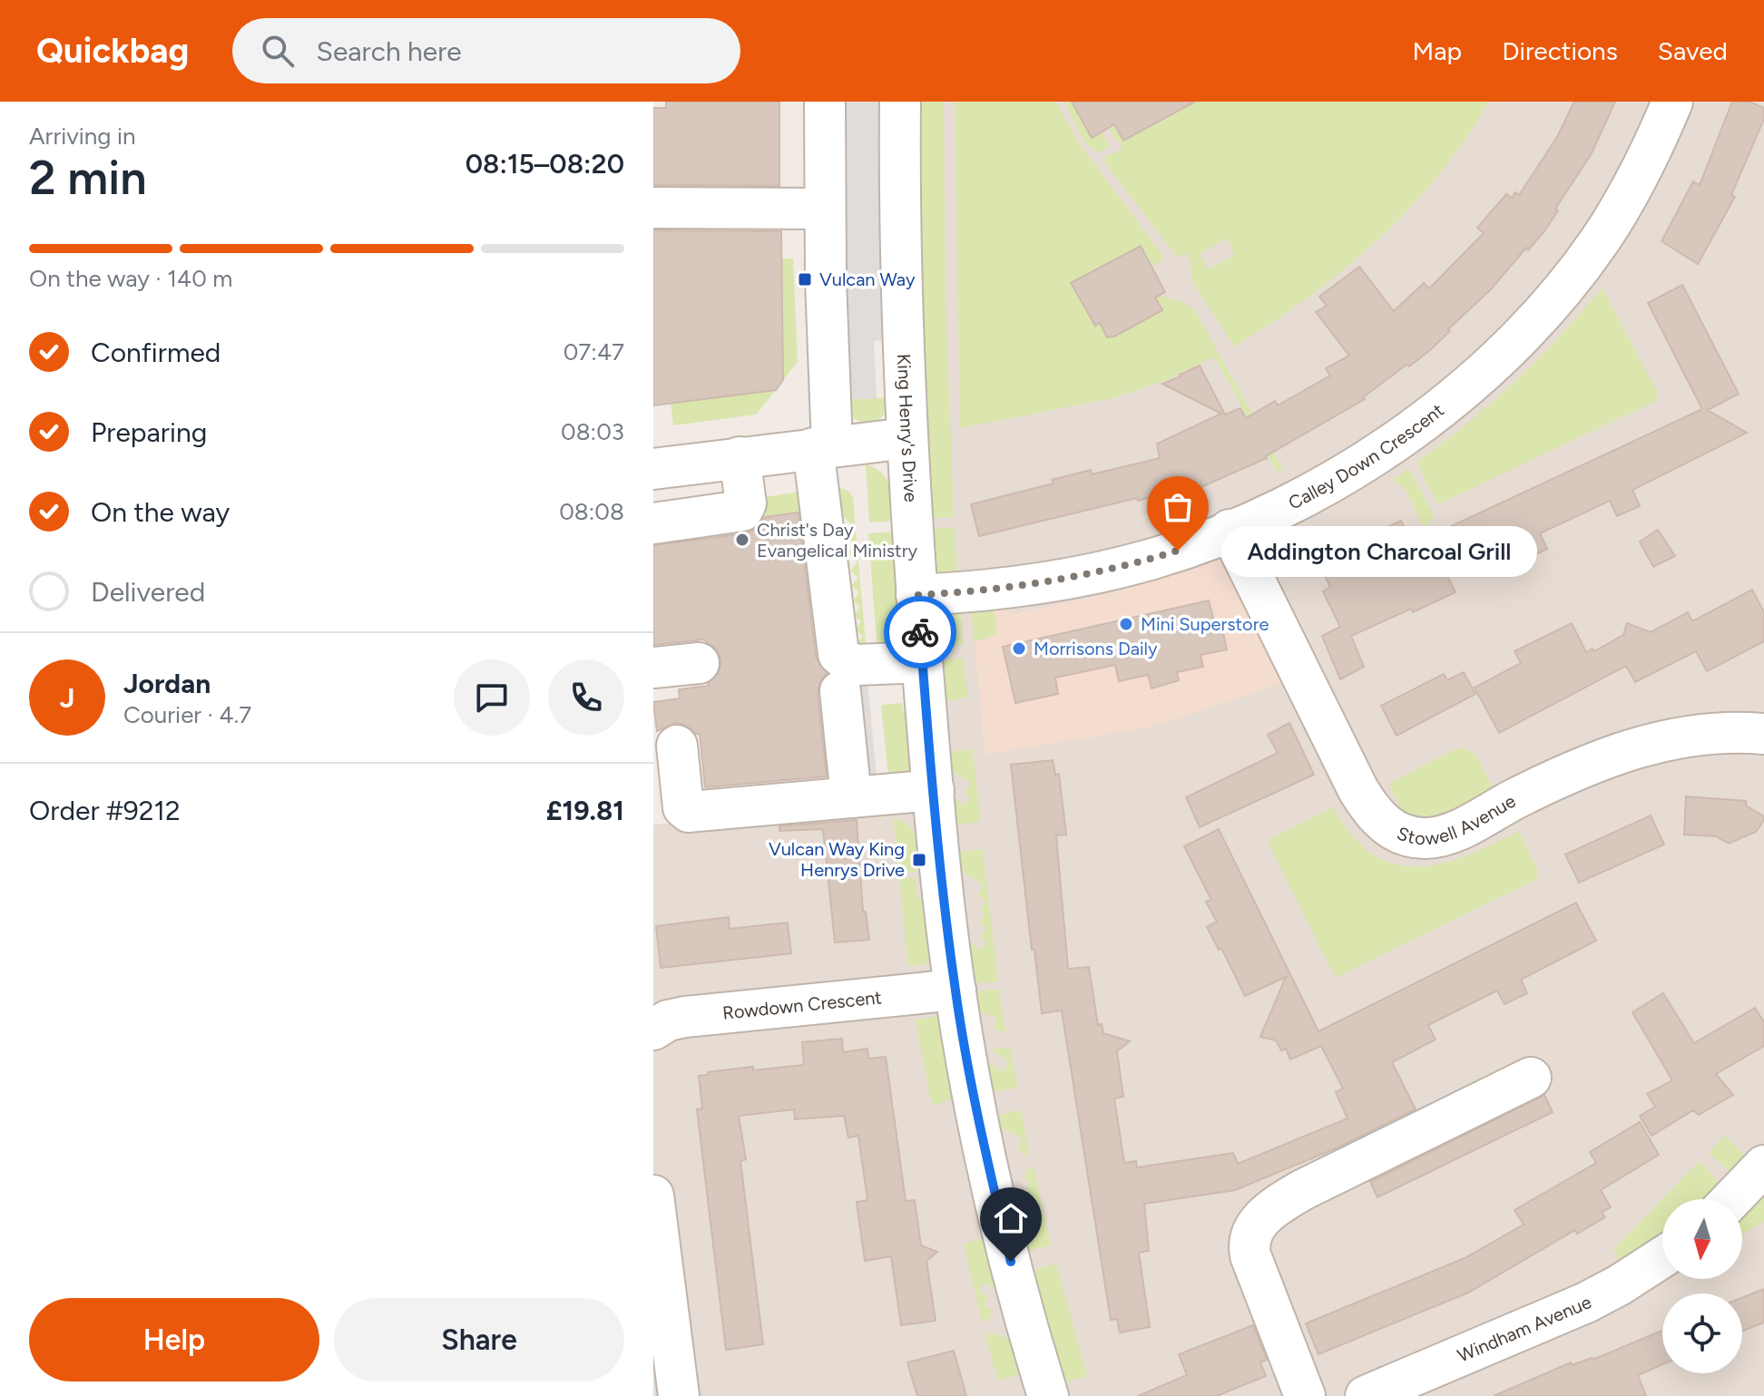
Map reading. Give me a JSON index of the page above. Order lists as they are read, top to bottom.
{
  "streets": {
    "street": [
      "King Henry's Drive",
      "Calley Down Crescent",
      "Stowell Avenue",
      "Rowdown Crescent",
      "Windham Avenue"
    ]
  },
  "crossings": [
    ["King Henry's Drive", "Calley Down Crescent"],
    ["King Henry's Drive", "Rowdown Crescent"],
    ["Calley Down Crescent", "Stowell Avenue"]
  ],
  "places": {
    "transit": ["Vulcan Way", "Vulcan Way King Henrys Drive"],
    "other": [
      "Christ's Day Evangelical Ministry",
      "Addington Charcoal Grill",
      "Mini Superstore",
      "Morrisons Daily"
    ]
  },
  "north": "bottom",
  "page": {
    "header": "Quickbag",
    "search": "Search here",
    "nav": ["Map", "Directions", "Saved"],
    "heading": ["2 min", "Arriving in", "08:15–08:20"],
    "panel": [
      "Jordan",
      "Courier · 4.7",
      "Order #9212",
      "£19.81"
    ],
    "bar": "On the way · 140 m",
    "list": [
      ["Confirmed", "07:47"],
      ["Preparing", "08:03"],
      ["On the way", "08:08"],
      "Delivered"
    ],
    "bubble": "Addington Charcoal Grill",
    "round": "J",
    "buttons": ["Help", "Share"]
  }
}
